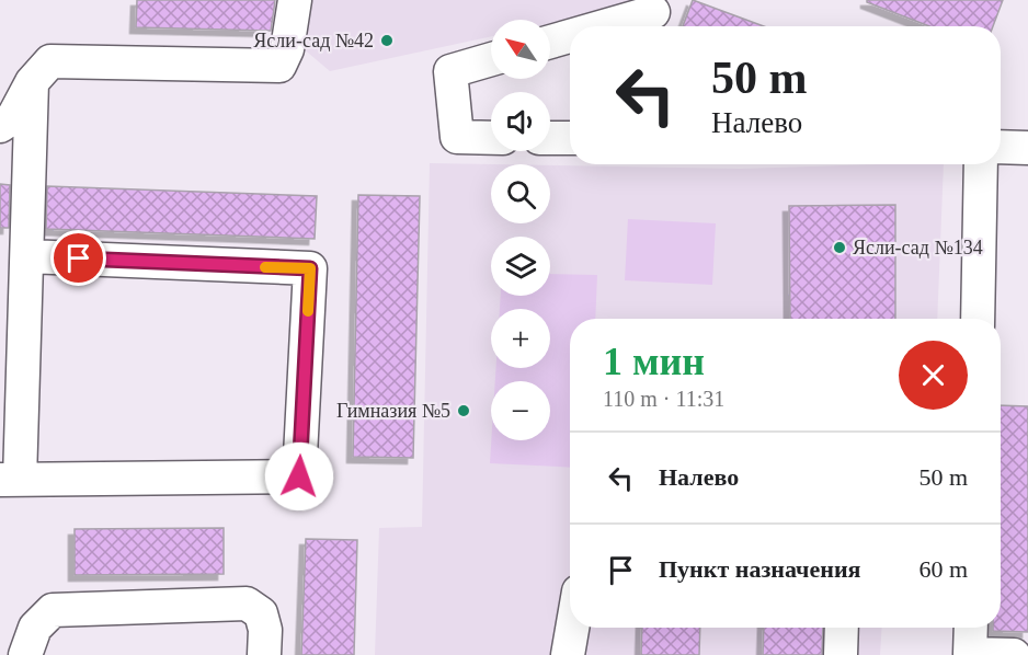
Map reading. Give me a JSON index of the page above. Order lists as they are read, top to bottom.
{
  "places": ["Ясли-сад №42", "Ясли-сад №134", "Гимназия №5"],
  "north": "top left",
  "page": {
    "map_buttons": ["+", "−"],
    "turn": ["50 m", "Налево"],
    "heading": ["1 мин", "110 m · 11:31"],
    "list": [
      {
        "name": "Налево",
        "value": "50 m"
      },
      {
        "name": "Пункт назначения",
        "value": "60 m"
      }
    ]
  }
}
